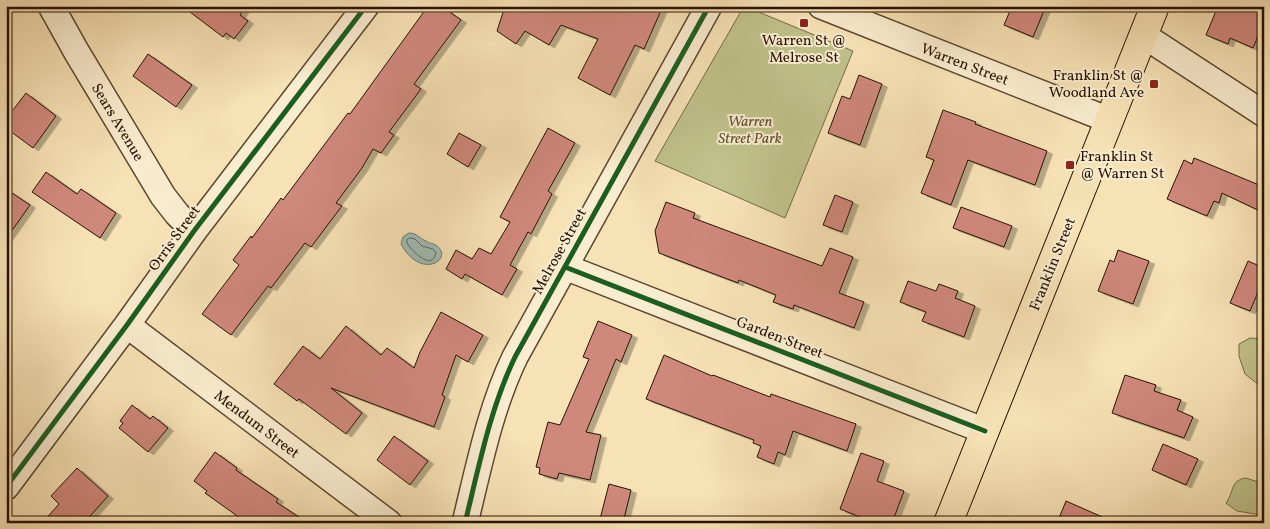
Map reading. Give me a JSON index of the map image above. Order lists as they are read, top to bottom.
{
  "streets": {
    "main road": ["Franklin Street"],
    "street": [
      "Warren Street",
      "Sears Avenue",
      "Orris Street",
      "Melrose Street",
      "Garden Street",
      "Mendum Street"
    ]
  },
  "crossings": [
    ["Warren Street", "Franklin Street"],
    ["Sears Avenue", "Orris Street"],
    ["Orris Street", "Mendum Street"],
    ["Melrose Street", "Garden Street"],
    ["Franklin Street", "Garden Street"]
  ],
  "parks": ["Warren Street Park"],
  "places": {
    "transit": ["Warren St @ Melrose St", "Franklin St @ Woodland Ave", "Franklin St @ Warren St"]
  }
}
